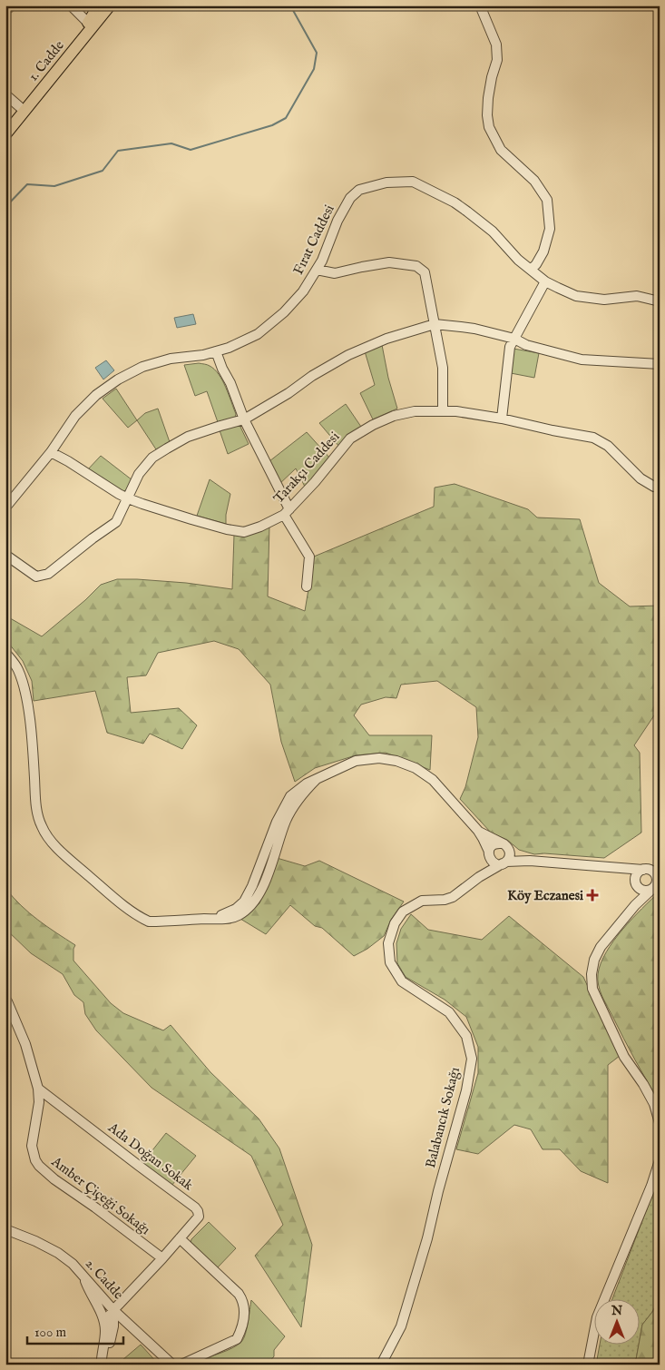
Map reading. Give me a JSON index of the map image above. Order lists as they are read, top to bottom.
{
  "streets": {
    "main road": ["1. Cadde"],
    "street": [
      "Fırat Caddesi",
      "Tarakçı Caddesi",
      "Balabancık Sokağı",
      "Ada Doğan Sokak",
      "Amber Çiçeği Sokağı",
      "2. Cadde"
    ]
  },
  "crossings": [
    ["Fırat Caddesi", "Tarakçı Caddesi"],
    ["Ada Doğan Sokak", "Amber Çiçeği Sokağı"]
  ],
  "places": {
    "health": ["Köy Eczanesi"]
  },
  "scale_bar": "100 m",
  "north": "top"
}
